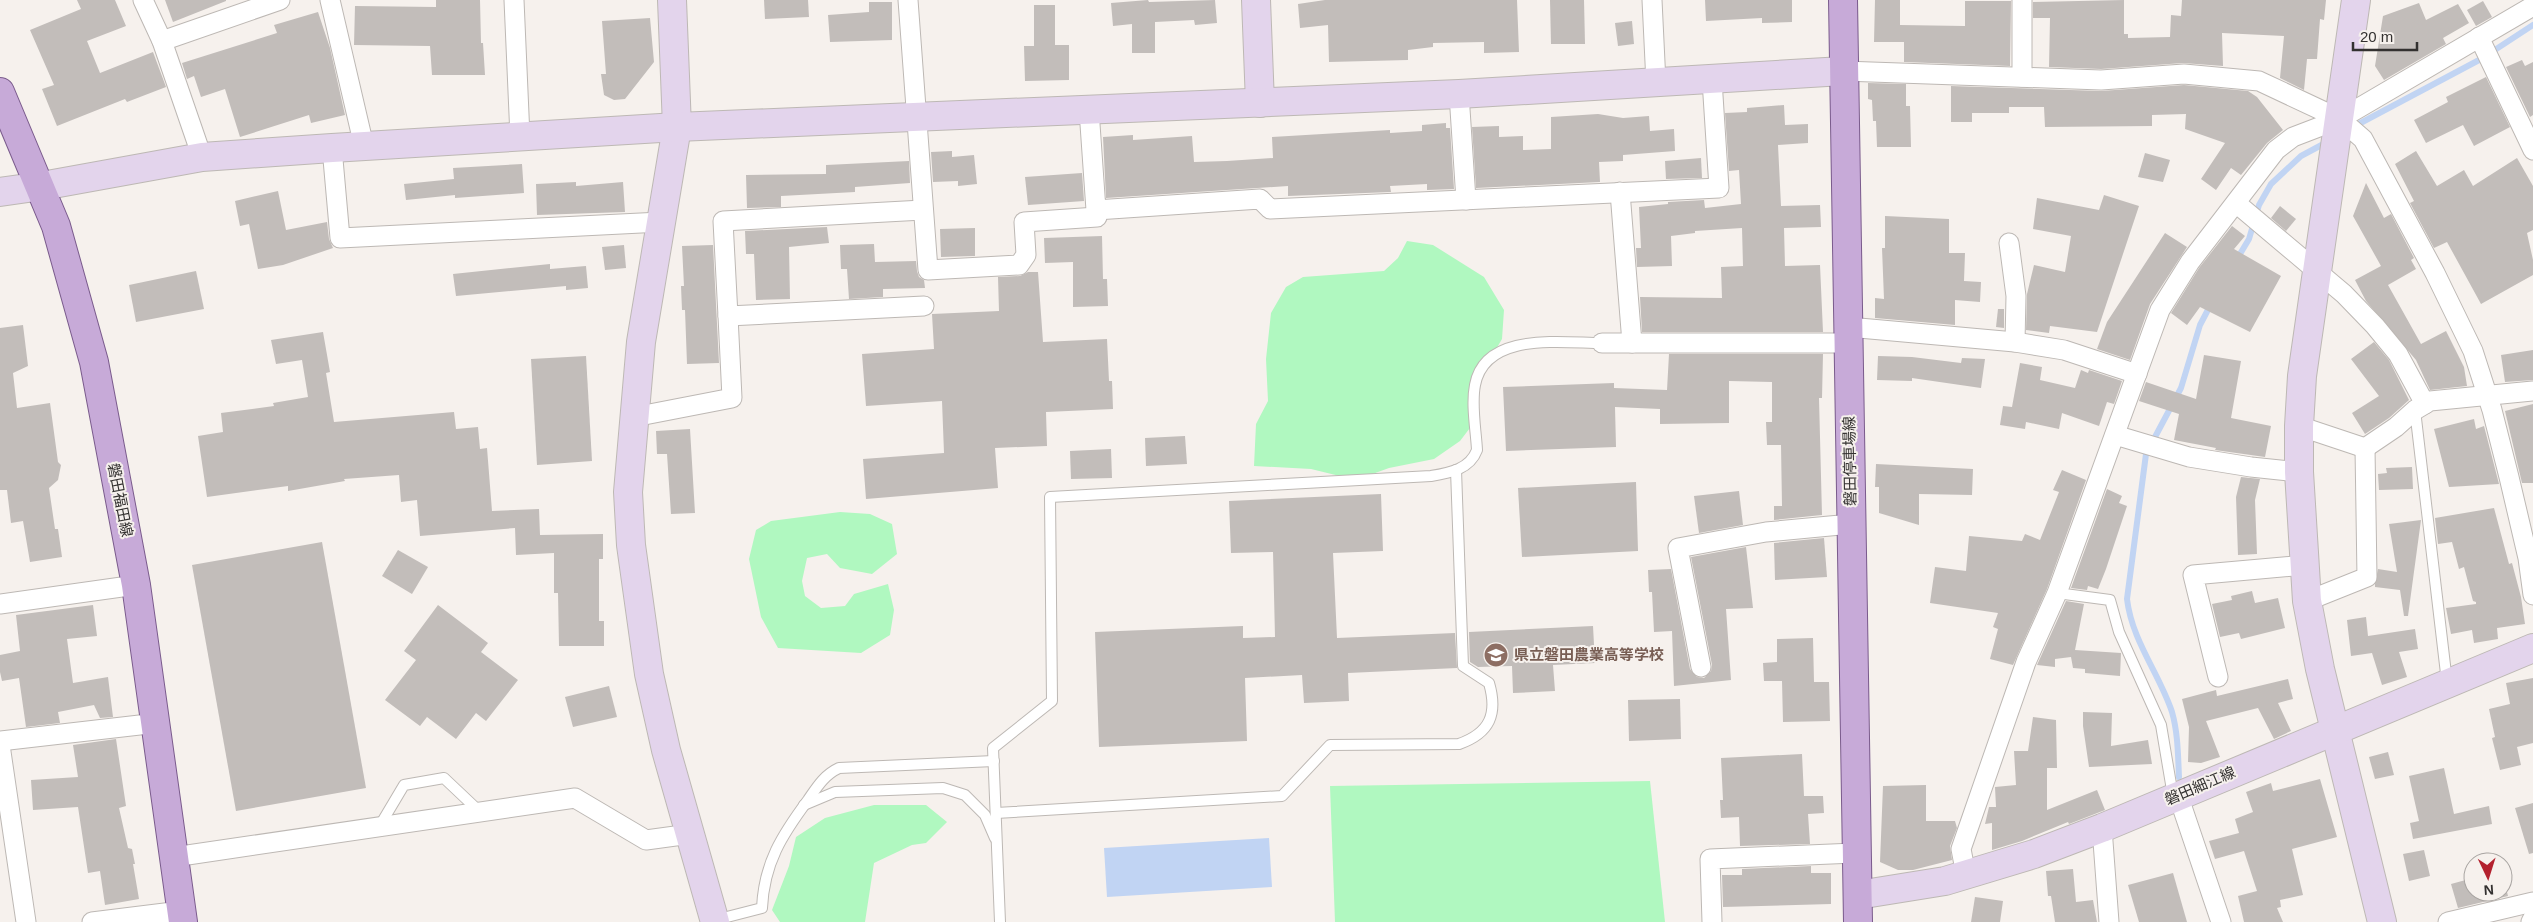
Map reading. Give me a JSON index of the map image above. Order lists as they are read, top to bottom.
{
  "streets": {
    "main road": ["磐田停車場線", "磐田福田線"],
    "street": ["磐田細江線"]
  },
  "crossings": [
    ["磐田停車場線", "磐田細江線"]
  ],
  "places": {
    "school or university": ["県立磐田農業高等学校"]
  },
  "scale_bar": "20 m",
  "north": "bottom"
}
